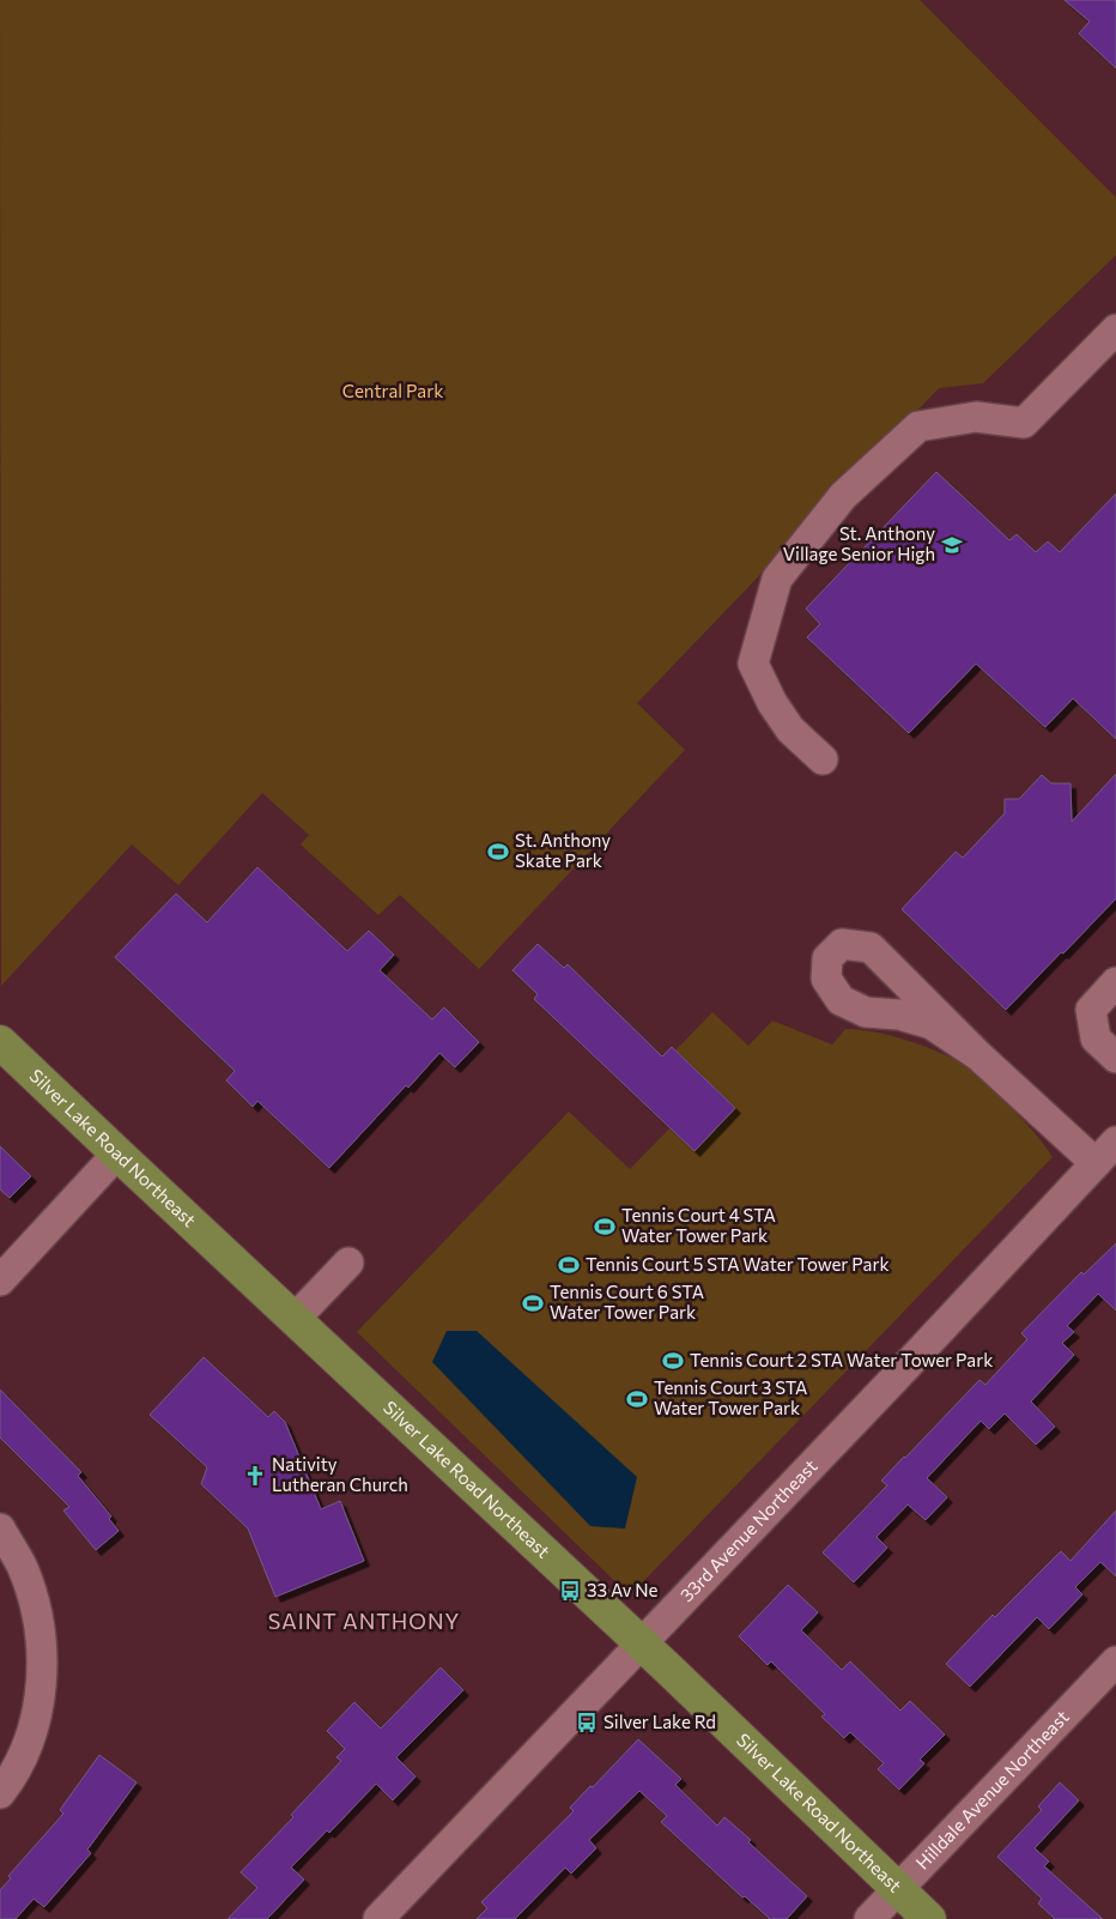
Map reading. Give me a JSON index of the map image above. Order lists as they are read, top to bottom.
{
  "streets": {
    "main road": ["Silver Lake Road Northeast"],
    "street": ["33rd Avenue Northeast", "Hilldale Avenue Northeast"]
  },
  "crossings": [
    ["Silver Lake Road Northeast", "33rd Avenue Northeast"],
    ["Silver Lake Road Northeast", "Hilldale Avenue Northeast"]
  ],
  "districts": ["SAINT ANTHONY"],
  "parks": ["Central Park"],
  "places": {
    "school or university": ["St. Anthony Village Senior High"],
    "sports": [
      "St. Anthony Skate Park",
      "Tennis Court 4 STA Water Tower Park",
      "Tennis Court 5 STA Water Tower Park",
      "Tennis Court 6 STA Water Tower Park",
      "Tennis Court 2 STA Water Tower Park",
      "Tennis Court 3 STA Water Tower Park"
    ],
    "church": ["Nativity Lutheran Church"],
    "bus stop": ["33 Av Ne", "Silver Lake Rd"]
  }
}
